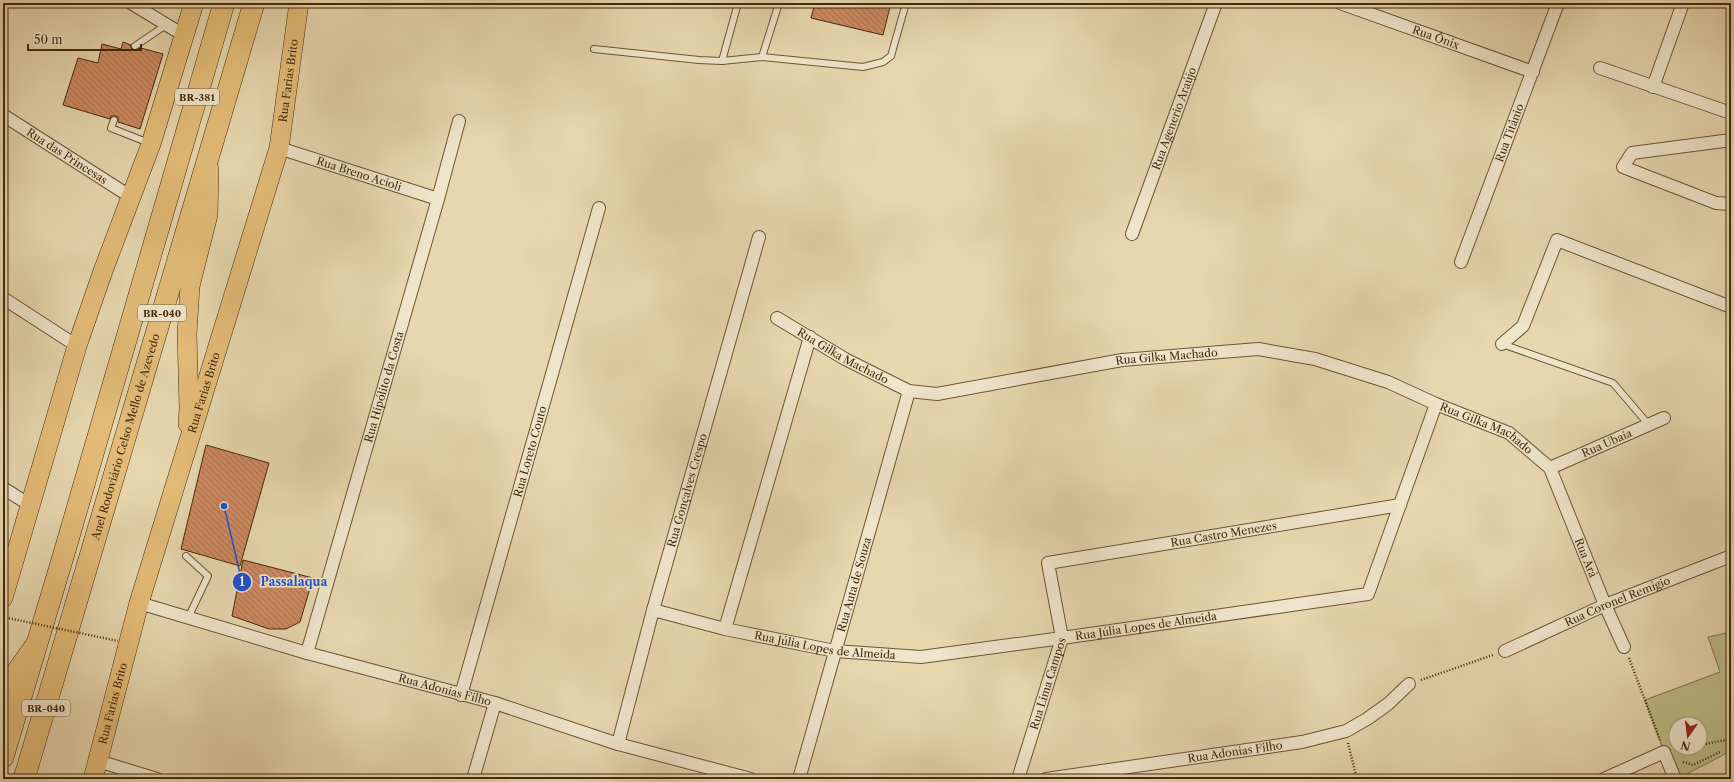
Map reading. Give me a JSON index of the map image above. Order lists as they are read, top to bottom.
{
  "streets": {
    "highway": ["BR-381", "BR-040", "Anel Rodoviário Celso Mello de Azevedo"],
    "main road": ["Rua Farias Brito"],
    "street": [
      "Rua Ônix",
      "Rua Agenerio Araújo",
      "Rua Titânio",
      "Rua das Princesas",
      "Rua Breno Acioli",
      "Rua Gilka Machado",
      "Rua Hipólito da Costa",
      "Rua Ubaia",
      "Rua Loreto Couto",
      "Rua Gonçalves Crespo",
      "Rua Castro Menezes",
      "Rua Ará",
      "Rua Auta de Souza",
      "Rua Coronel Remígio",
      "Rua Júlia Lopes de Almeida",
      "Rua Lima Campos",
      "Rua Adonias Filho"
    ]
  },
  "crossings": [
    ["Rua Ônix", "Rua Titânio"],
    ["Rua Farias Brito", "Rua Breno Acioli"],
    ["Rua Farias Brito", "Rua Adonias Filho"],
    ["BR-381", "BR-040"],
    ["Rua Breno Acioli", "Rua Hipólito da Costa"],
    ["Rua Gilka Machado", "Rua Ubaia"],
    ["Rua Gilka Machado", "Rua Ará"],
    ["Rua Gilka Machado", "Rua Auta de Souza"],
    ["Rua Gilka Machado", "Rua Júlia Lopes de Almeida"],
    ["Rua Hipólito da Costa", "Rua Adonias Filho"],
    ["Rua Ubaia", "Rua Ará"],
    ["Rua Loreto Couto", "Rua Adonias Filho"],
    ["Rua Gonçalves Crespo", "Rua Júlia Lopes de Almeida"],
    ["Rua Gonçalves Crespo", "Rua Adonias Filho"],
    ["Rua Castro Menezes", "Rua Júlia Lopes de Almeida"],
    ["Rua Castro Menezes", "Rua Lima Campos"],
    ["Rua Ará", "Rua Coronel Remígio"],
    ["Rua Auta de Souza", "Rua Júlia Lopes de Almeida"],
    ["Rua Júlia Lopes de Almeida", "Rua Lima Campos"]
  ],
  "places": ["Passalaqua"],
  "scale_bar": "50 m",
  "north": "bottom"
}
